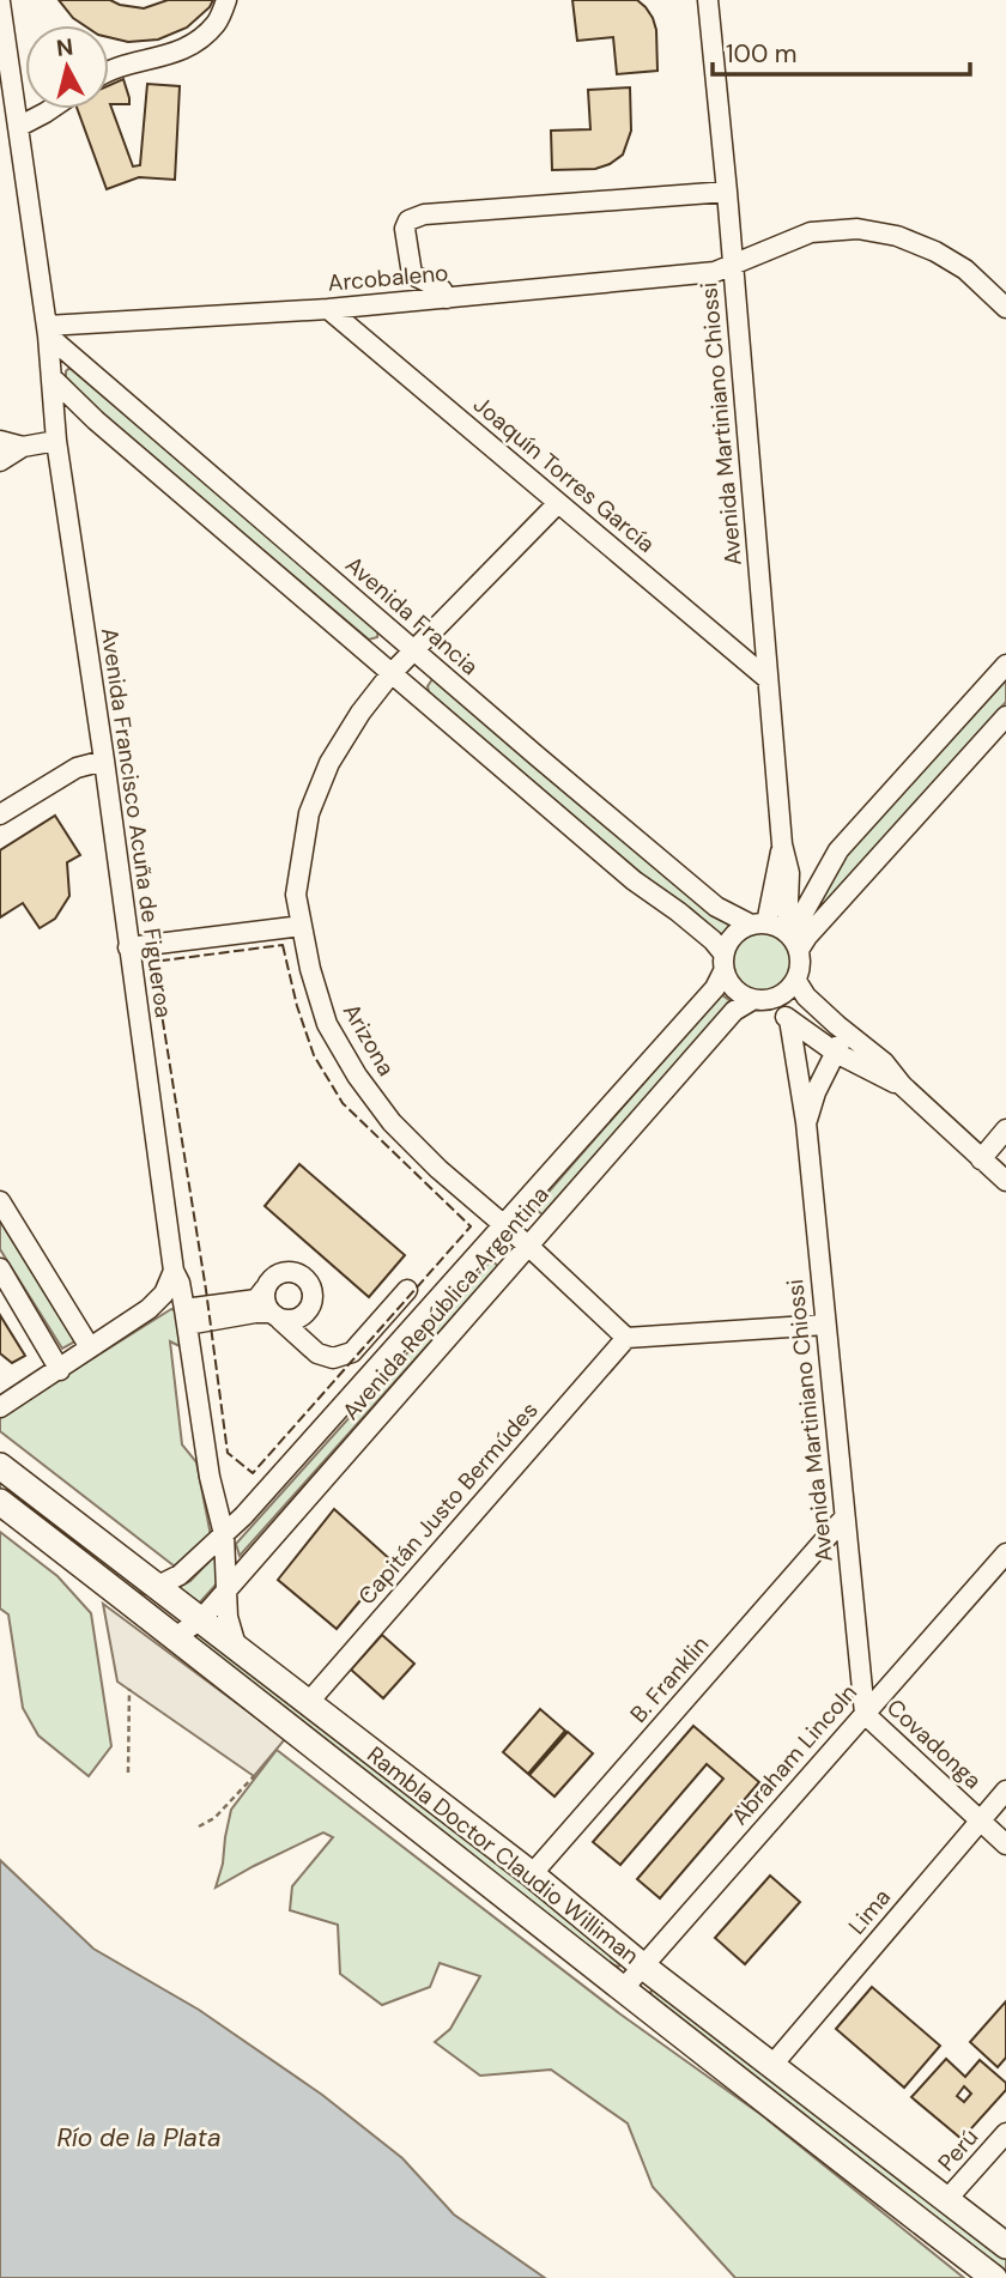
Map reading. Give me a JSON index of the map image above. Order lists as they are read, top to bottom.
{
  "streets": {
    "main road": ["Rambla Doctor Claudio Williman"],
    "street": [
      "Arcobaleno",
      "Avenida Martiniano Chiossi",
      "Joaquín Torres García",
      "Avenida Francia",
      "Avenida Francisco Acuña de Figueroa",
      "Arizona",
      "Avenida República Argentina",
      "Capitán Justo Bermúdes",
      "B. Franklin",
      "Covadonga",
      "Abraham Lincoln",
      "Lima",
      "Perú"
    ]
  },
  "crossings": [
    ["Arcobaleno", "Avenida Martiniano Chiossi"],
    ["Arcobaleno", "Joaquín Torres García"],
    ["Arcobaleno", "Avenida Francia"],
    ["Arcobaleno", "Avenida Francisco Acuña de Figueroa"],
    ["Avenida Martiniano Chiossi", "Joaquín Torres García"],
    ["Avenida Martiniano Chiossi", "Avenida Francia"],
    ["Avenida Martiniano Chiossi", "Avenida República Argentina"],
    ["Avenida Martiniano Chiossi", "B. Franklin"],
    ["Avenida Martiniano Chiossi", "Covadonga"],
    ["Avenida Martiniano Chiossi", "Abraham Lincoln"],
    ["Joaquín Torres García", "Arizona"],
    ["Avenida Francia", "Avenida Francisco Acuña de Figueroa"],
    ["Avenida Francia", "Arizona"],
    ["Avenida Francia", "Avenida República Argentina"],
    ["Avenida Francisco Acuña de Figueroa", "Avenida República Argentina"],
    ["Avenida Francisco Acuña de Figueroa", "Rambla Doctor Claudio Williman"],
    ["Arizona", "Avenida República Argentina"],
    ["Arizona", "Capitán Justo Bermúdes"],
    ["Avenida República Argentina", "Rambla Doctor Claudio Williman"],
    ["Capitán Justo Bermúdes", "Rambla Doctor Claudio Williman"],
    ["B. Franklin", "Rambla Doctor Claudio Williman"],
    ["Covadonga", "Abraham Lincoln"],
    ["Covadonga", "Lima"],
    ["Abraham Lincoln", "Rambla Doctor Claudio Williman"],
    ["Rambla Doctor Claudio Williman", "Lima"],
    ["Rambla Doctor Claudio Williman", "Perú"]
  ],
  "water": ["Río de la Plata"],
  "scale_bar": "100 m",
  "north": "top"
}
